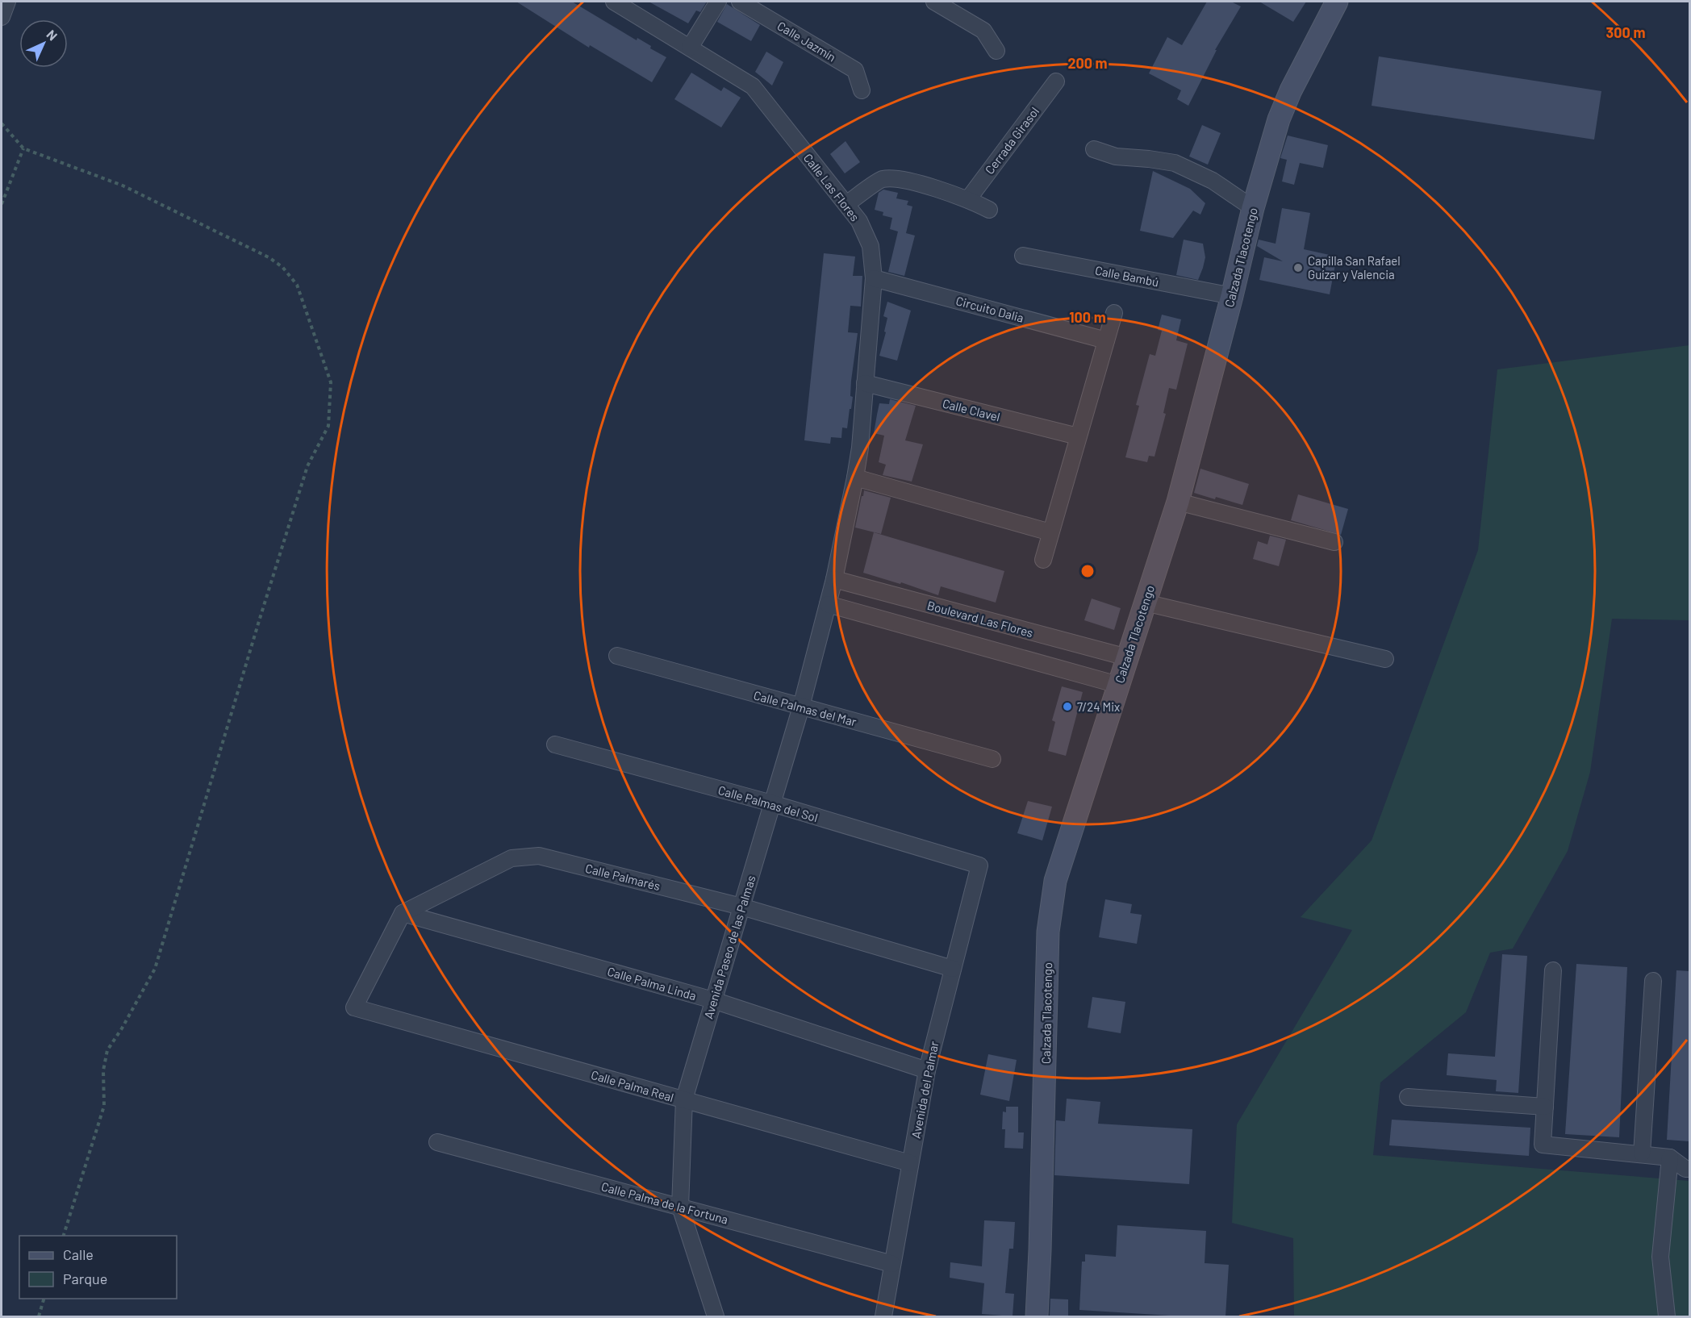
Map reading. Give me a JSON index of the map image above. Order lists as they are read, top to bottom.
{
  "streets": {
    "street": [
      "Calle Jazmín",
      "Cerrada Girasol",
      "Calle Las Flores",
      "Calzada Tlacotengo",
      "Calle Bambú",
      "Circuito Dalia",
      "Calle Clavel",
      "Boulevard Las Flores",
      "Calle Palmas del Mar",
      "Calle Palmas del Sol",
      "Calle Palmarés",
      "Avenida Paseo de las Palmas",
      "Calle Palma Linda",
      "Calle Palma Real",
      "Avenida del Palmar",
      "Calle Palma de la Fortuna"
    ]
  },
  "crossings": [
    ["Calle Las Flores", "Circuito Dalia"],
    ["Calle Las Flores", "Calle Clavel"],
    ["Calle Las Flores", "Boulevard Las Flores"],
    ["Calle Las Flores", "Avenida Paseo de las Palmas"],
    ["Calzada Tlacotengo", "Calle Bambú"],
    ["Calzada Tlacotengo", "Boulevard Las Flores"],
    ["Boulevard Las Flores", "Avenida Paseo de las Palmas"],
    ["Calle Palmas del Mar", "Avenida Paseo de las Palmas"],
    ["Calle Palmas del Sol", "Avenida Paseo de las Palmas"],
    ["Calle Palmas del Sol", "Avenida del Palmar"],
    ["Calle Palmarés", "Avenida Paseo de las Palmas"],
    ["Calle Palmarés", "Calle Palma Linda"],
    ["Calle Palmarés", "Calle Palma Real"],
    ["Calle Palmarés", "Avenida del Palmar"],
    ["Avenida Paseo de las Palmas", "Calle Palma Linda"],
    ["Avenida Paseo de las Palmas", "Calle Palma Real"],
    ["Avenida Paseo de las Palmas", "Calle Palma de la Fortuna"],
    ["Calle Palma Linda", "Calle Palma Real"],
    ["Calle Palma Linda", "Avenida del Palmar"],
    ["Calle Palma Real", "Avenida del Palmar"],
    ["Avenida del Palmar", "Calle Palma de la Fortuna"]
  ],
  "places": ["Capilla San Rafael Guízar y Valencia", "7/24 Mix"],
  "legend": ["Calle", "Parque"],
  "north": "top right",
  "rings": ["300 m", "200 m", "100 m"]
}
